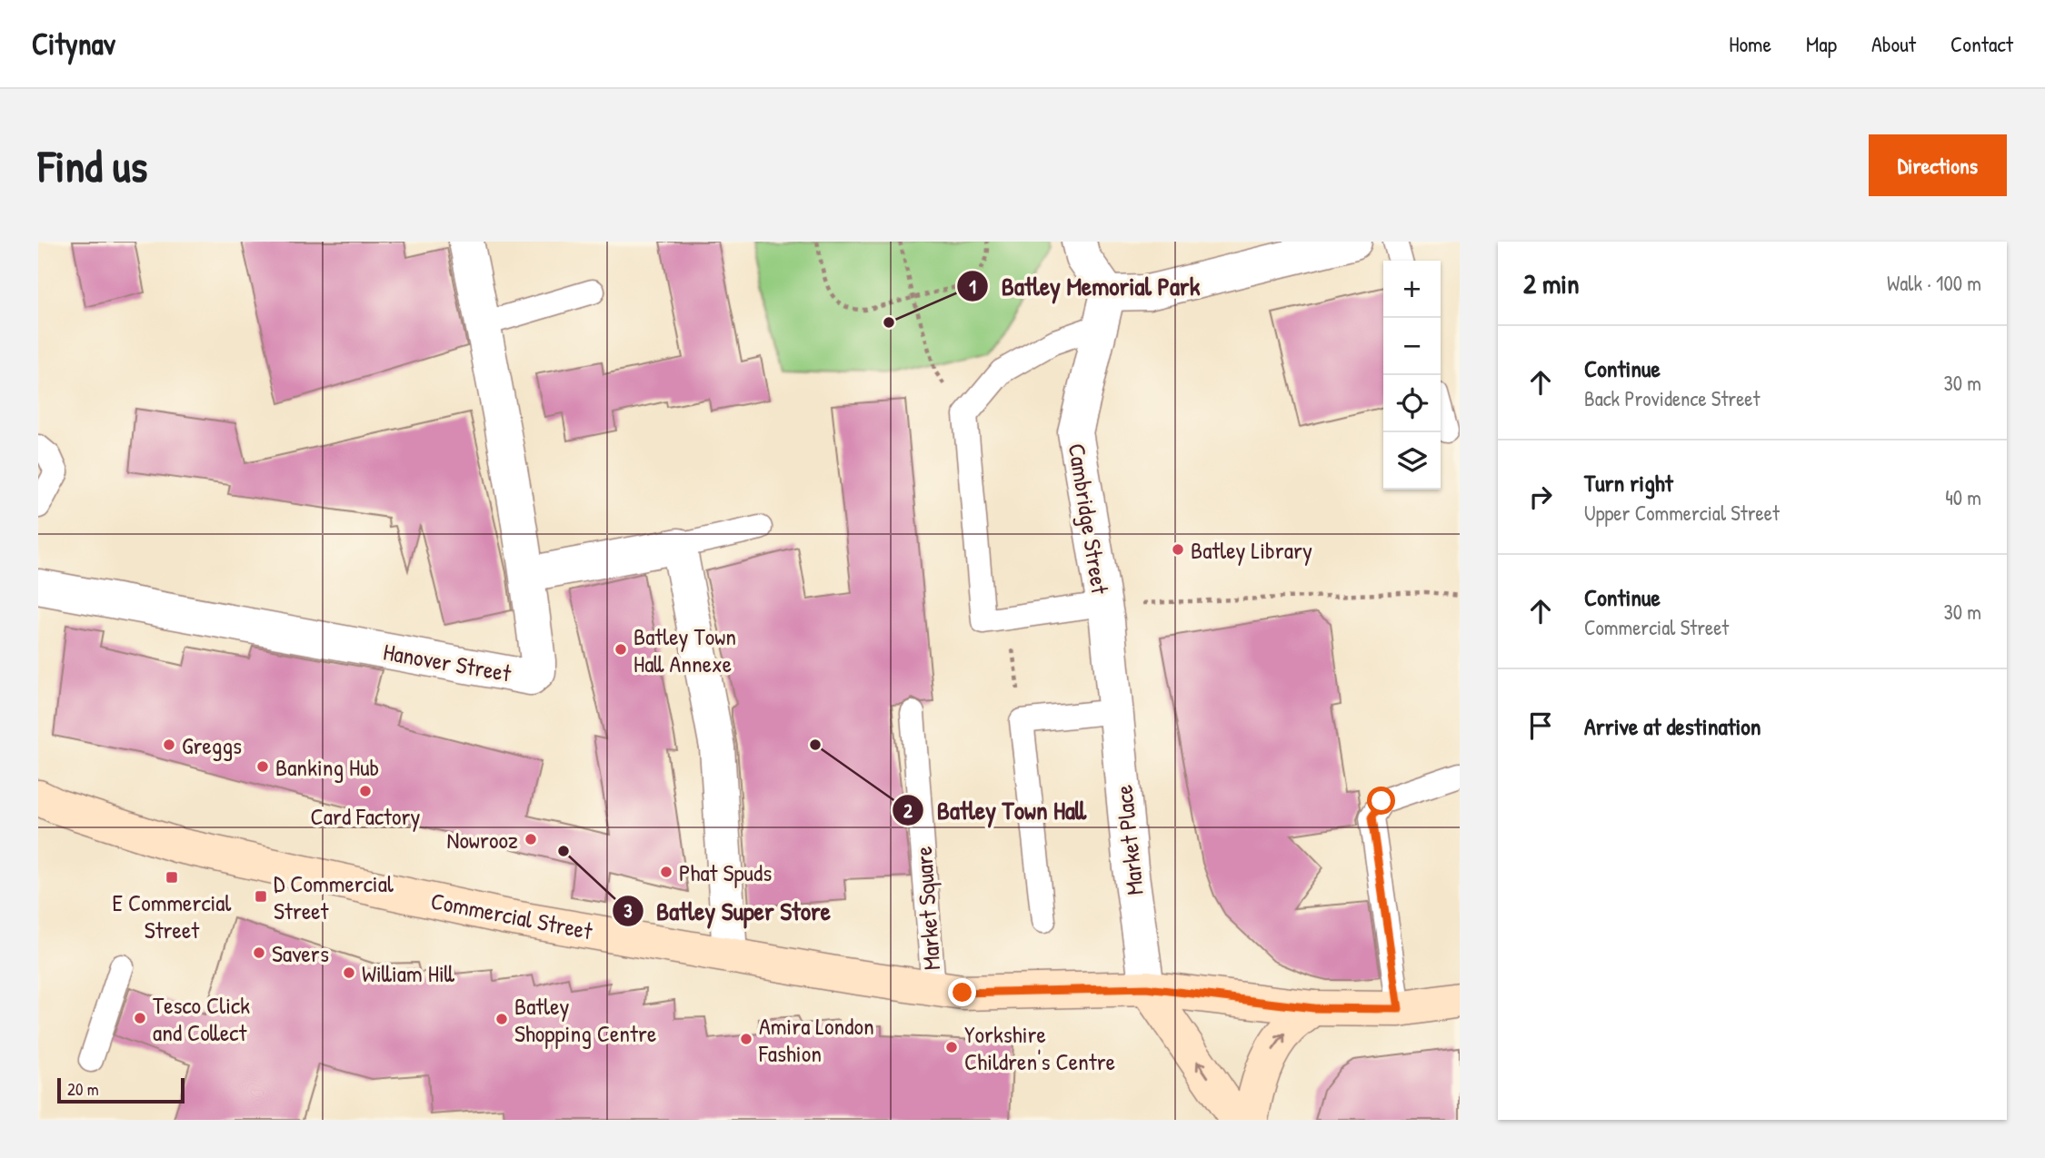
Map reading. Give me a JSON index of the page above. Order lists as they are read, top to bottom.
{
  "streets": {
    "street": [
      "Cambridge Street",
      "Hanover Street",
      "Market Place",
      "Commercial Street"
    ],
    "lane": ["Market Square"]
  },
  "crossings": [
    ["Cambridge Street", "Market Place"],
    ["Market Place", "Commercial Street"],
    ["Market Square", "Commercial Street"]
  ],
  "places": {
    "other": [
      "Batley Memorial Park",
      "Batley Library",
      "Batley Town Hall Annexe",
      "Greggs",
      "Batley Town Hall",
      "Banking Hub",
      "Card Factory",
      "Nowrooz",
      "Batley Super Store",
      "Phat Spuds",
      "Savers",
      "William Hill",
      "Tesco Click and Collect",
      "Batley Shopping Centre",
      "Amira London Fashion",
      "Yorkshire Children's Centre"
    ],
    "transit": ["E Commercial Street", "D Commercial Street"]
  },
  "scale_bar": "20 m",
  "page": {
    "header": "Citynav",
    "nav": [
      "Home",
      "Map",
      "About",
      "Contact"
    ],
    "buttons": "Directions",
    "title": "Find us",
    "heading": ["2 min", "Walk · 100 m"],
    "map_buttons": ["+", "−"],
    "list": [
      ["Continue", "Back Providence Street", "30 m"],
      ["Turn right", "Upper Commercial Street", "40 m"],
      ["Continue", "Commercial Street", "30 m"],
      "Arrive at destination"
    ],
    "scale": "20 m"
  }
}
